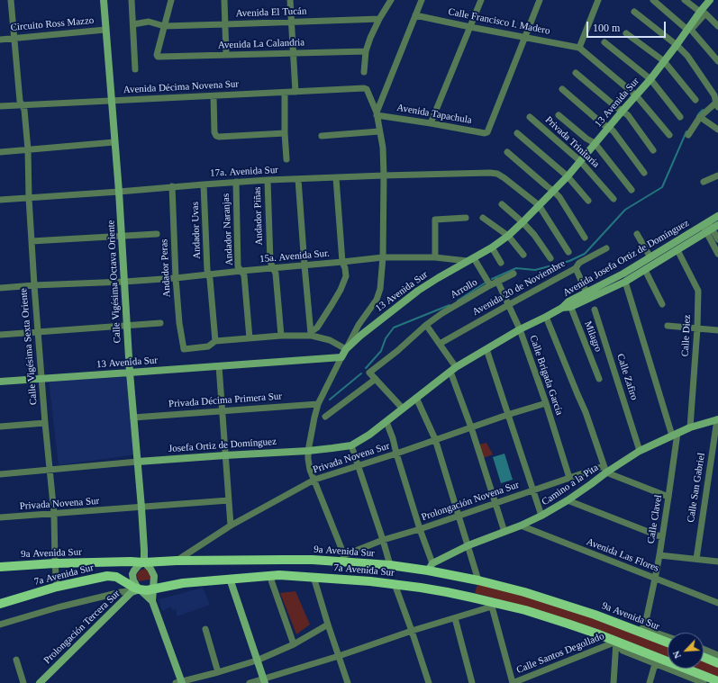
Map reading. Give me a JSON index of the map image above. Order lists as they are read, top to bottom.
{
  "streets": {
    "main road": [
      "13 Avenida Sur",
      "Avenida Josefa Ortiz de Domínguez",
      "Calle Vigésima Octava Oriente",
      "Josefa Ortiz de Domínguez",
      "Camino a la Pita",
      "9a Avenida Sur",
      "7a Avenida Sur",
      "Prolongación Tercera Sur"
    ],
    "street": [
      "Avenida El Tucán",
      "Calle Francisco I. Madero",
      "Circuito Ross Mazzo",
      "Avenida La Calandria",
      "Avenida Décima Novena Sur",
      "Avenida Tapachula",
      "Privada Trinitaria",
      "17a. Avenida Sur",
      "Andador Piñas",
      "Andador Naranjas",
      "Andador Uvas",
      "15a. Avenida Sur.",
      "Andador Peras",
      "Avenida 20 de Noviembre",
      "Arrollo",
      "Calle Diez",
      "Milagro",
      "Calle Vigésima Sexta Oriente",
      "Calle Brigada García",
      "Calle Zafiro",
      "Privada Décima Primera Sur",
      "Privada Novena Sur",
      "Calle San Gabriel",
      "Prolongación Novena Sur",
      "Calle Clavel",
      "Avenida Las Flores",
      "Calle Santos Degollado"
    ]
  },
  "crossings": [
    ["Avenida El Tucán", "Avenida La Calandria"],
    ["Calle Francisco I. Madero", "Avenida Tapachula"],
    ["Circuito Ross Mazzo", "Calle Vigésima Octava Oriente"],
    ["Circuito Ross Mazzo", "Calle Vigésima Sexta Oriente"],
    ["Avenida Décima Novena Sur", "Avenida Tapachula"],
    ["Avenida Décima Novena Sur", "Calle Vigésima Octava Oriente"],
    ["Avenida Décima Novena Sur", "Calle Vigésima Sexta Oriente"],
    ["13 Avenida Sur", "Privada Trinitaria"],
    ["13 Avenida Sur", "17a. Avenida Sur"],
    ["13 Avenida Sur", "15a. Avenida Sur."],
    ["13 Avenida Sur", "Calle Vigésima Octava Oriente"],
    ["13 Avenida Sur", "Calle Vigésima Sexta Oriente"],
    ["17a. Avenida Sur", "Andador Piñas"],
    ["17a. Avenida Sur", "Andador Naranjas"],
    ["17a. Avenida Sur", "Andador Uvas"],
    ["17a. Avenida Sur", "Andador Peras"],
    ["17a. Avenida Sur", "Calle Vigésima Octava Oriente"],
    ["17a. Avenida Sur", "Calle Vigésima Sexta Oriente"],
    ["Andador Piñas", "15a. Avenida Sur."],
    ["Andador Naranjas", "15a. Avenida Sur."],
    ["Andador Uvas", "15a. Avenida Sur."],
    ["Andador Uvas", "Andador Peras"],
    ["15a. Avenida Sur.", "Andador Peras"],
    ["15a. Avenida Sur.", "Calle Vigésima Octava Oriente"],
    ["15a. Avenida Sur.", "Calle Vigésima Sexta Oriente"],
    ["Avenida Josefa Ortiz de Domínguez", "Calle Diez"],
    ["Avenida Josefa Ortiz de Domínguez", "Milagro"],
    ["Avenida Josefa Ortiz de Domínguez", "Calle Brigada García"],
    ["Avenida Josefa Ortiz de Domínguez", "Josefa Ortiz de Domínguez"],
    ["Calle Vigésima Octava Oriente", "Privada Décima Primera Sur"],
    ["Calle Vigésima Octava Oriente", "Josefa Ortiz de Domínguez"],
    ["Calle Vigésima Octava Oriente", "Privada Novena Sur"],
    ["Calle Vigésima Octava Oriente", "9a Avenida Sur"],
    ["Avenida 20 de Noviembre", "Calle Brigada García"],
    ["Arrollo", "Calle Brigada García"],
    ["Calle Diez", "Camino a la Pita"],
    ["Calle Vigésima Sexta Oriente", "Privada Novena Sur"],
    ["Calle Vigésima Sexta Oriente", "9a Avenida Sur"],
    ["Calle Vigésima Sexta Oriente", "7a Avenida Sur"],
    ["Calle Brigada García", "Privada Novena Sur"],
    ["Calle Brigada García", "Prolongación Novena Sur"],
    ["Calle Zafiro", "Camino a la Pita"],
    ["Privada Novena Sur", "9a Avenida Sur"],
    ["Camino a la Pita", "Calle San Gabriel"],
    ["Camino a la Pita", "Prolongación Novena Sur"],
    ["Camino a la Pita", "Calle Clavel"],
    ["Camino a la Pita", "9a Avenida Sur"],
    ["Camino a la Pita", "Avenida Las Flores"],
    ["Prolongación Novena Sur", "9a Avenida Sur"],
    ["Calle Clavel", "Avenida Las Flores"],
    ["7a Avenida Sur", "Prolongación Tercera Sur"],
    ["7a Avenida Sur", "Calle Santos Degollado"]
  ],
  "scale_bar": "100 m",
  "north": "bottom left"
}
